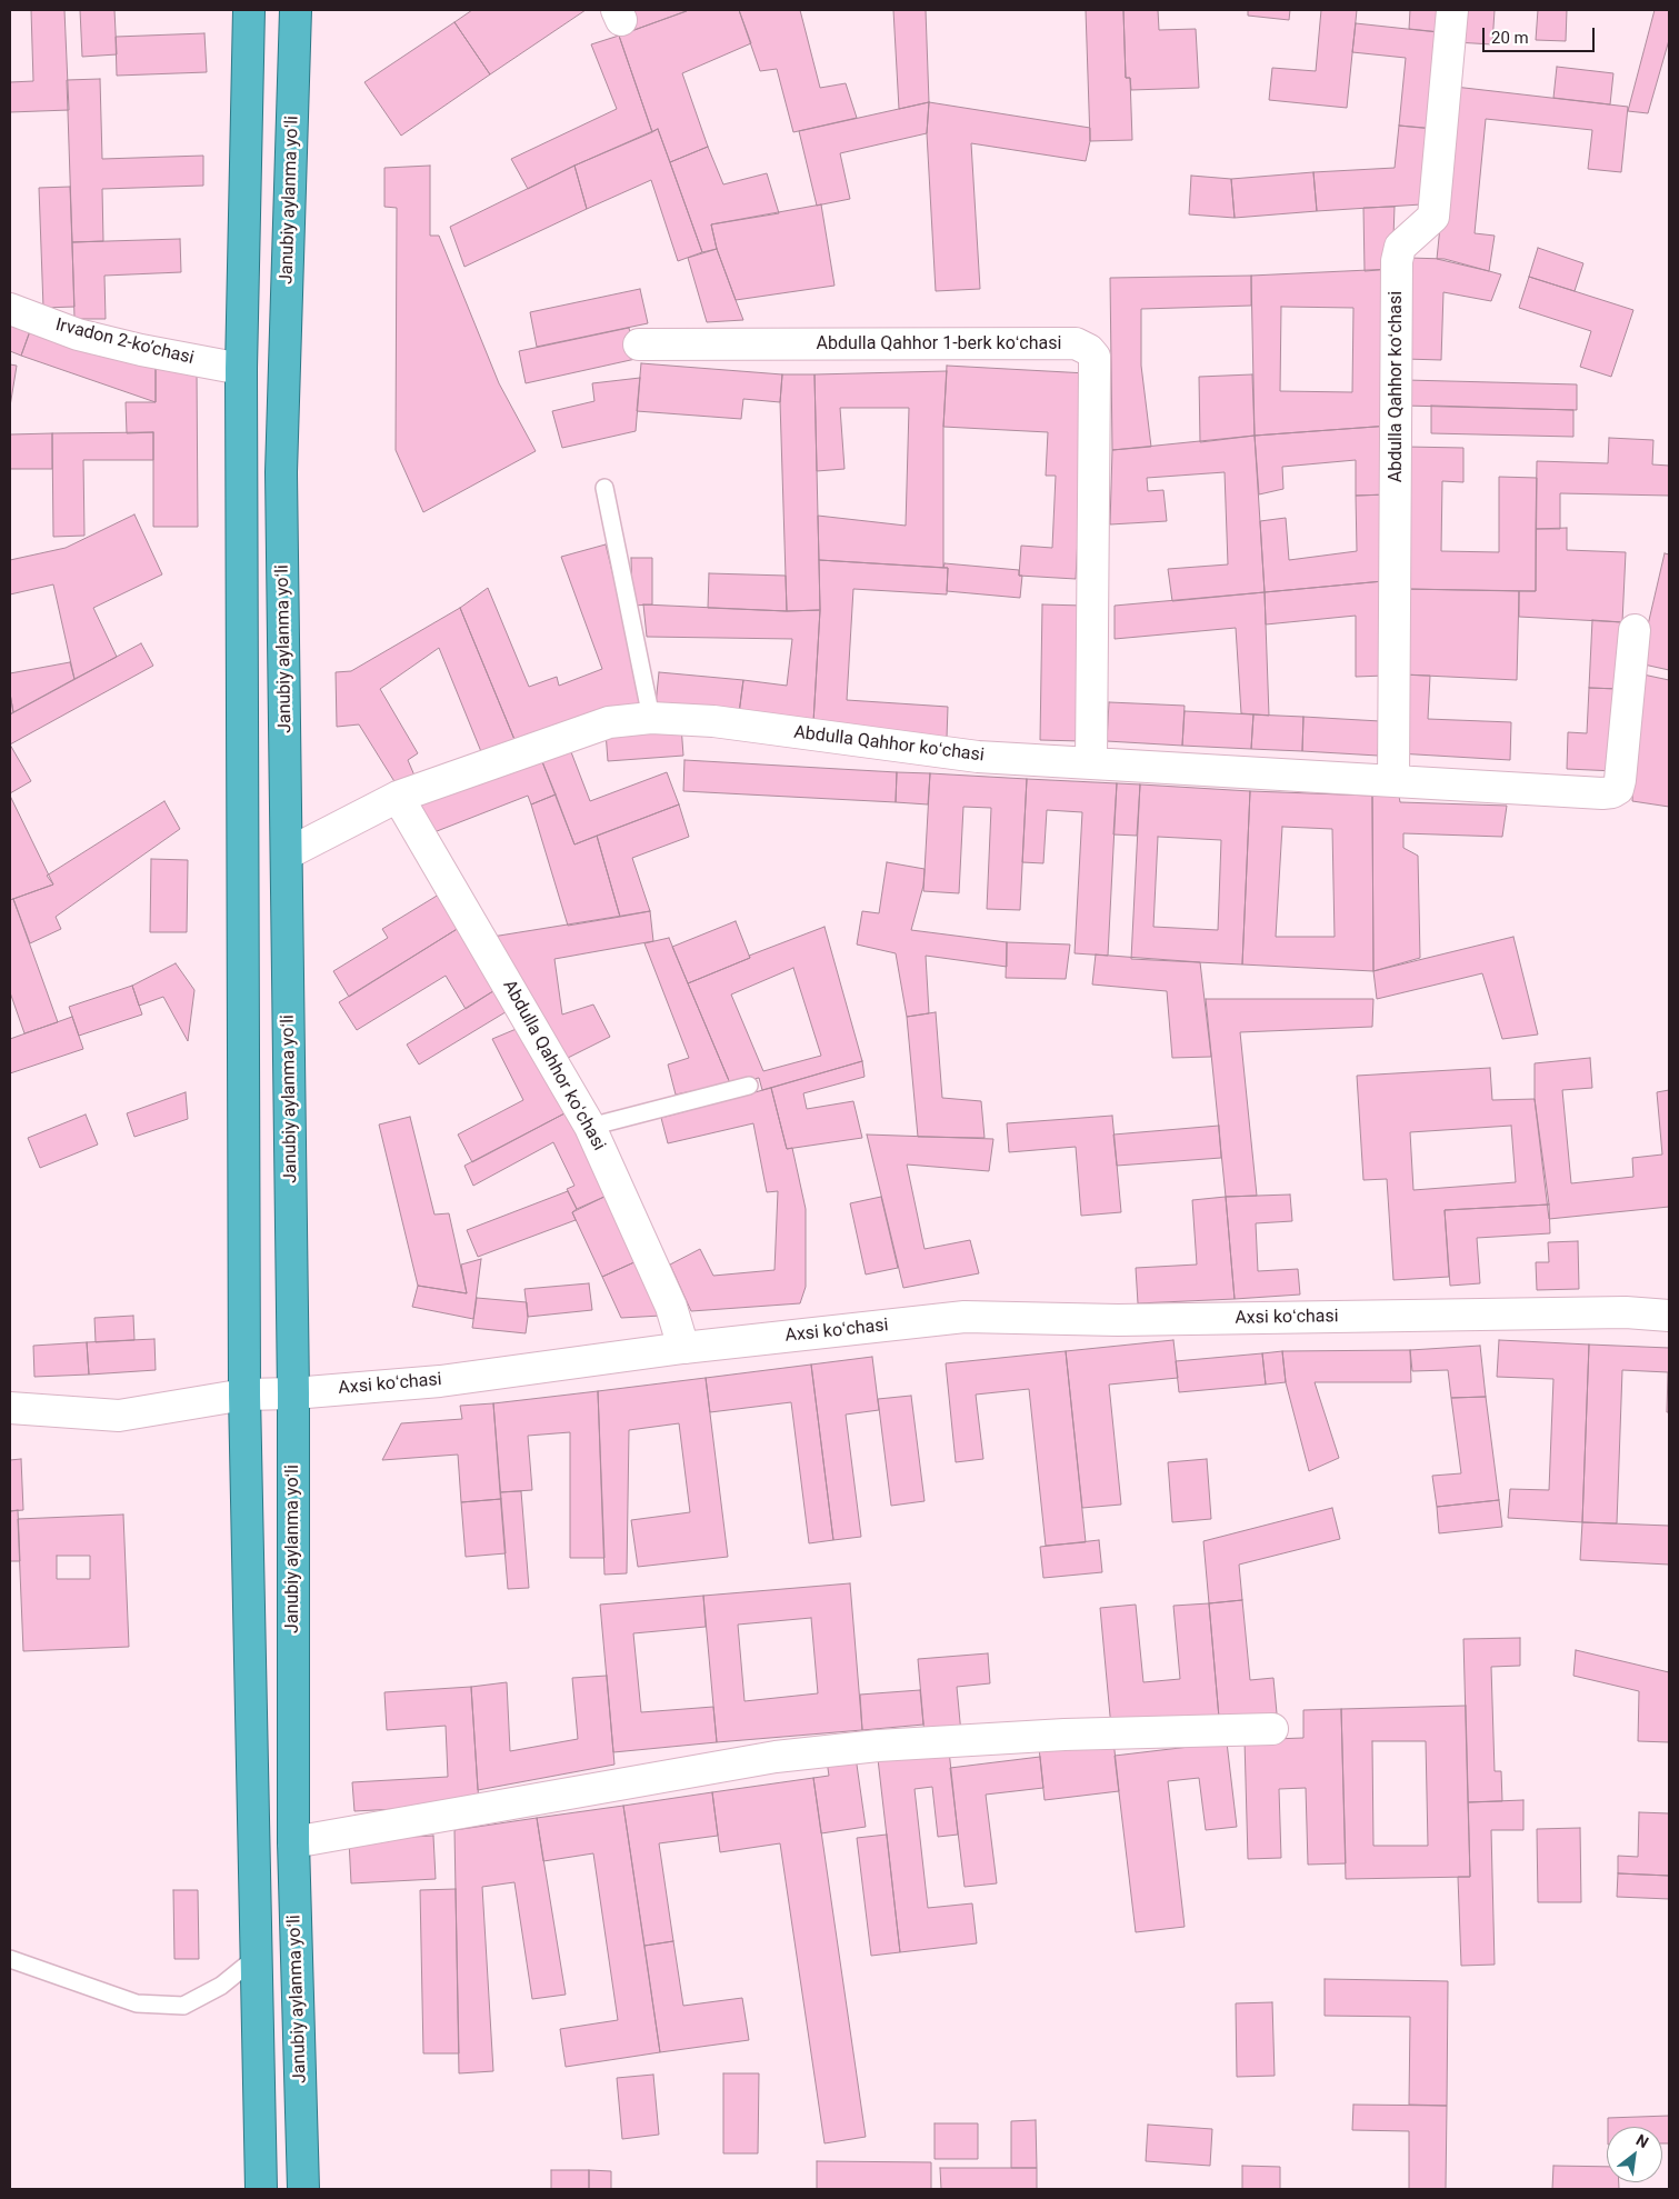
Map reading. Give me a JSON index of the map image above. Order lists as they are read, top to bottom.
{
  "streets": {
    "highway": ["Janubiy aylanma yoʻli"],
    "street": [
      "Irvadon 2-koʼchasi",
      "Аbdulla Qahhor 1-berk koʻchasi",
      "Abdulla Qahhor koʻchasi",
      "Axsi koʻchasi"
    ]
  },
  "crossings": [
    ["Janubiy aylanma yoʻli", "Abdulla Qahhor koʻchasi"],
    ["Janubiy aylanma yoʻli", "Axsi koʻchasi"],
    ["Аbdulla Qahhor 1-berk koʻchasi", "Abdulla Qahhor koʻchasi"],
    ["Abdulla Qahhor koʻchasi", "Axsi koʻchasi"]
  ],
  "scale_bar": "20 m",
  "north": "top right"
}
